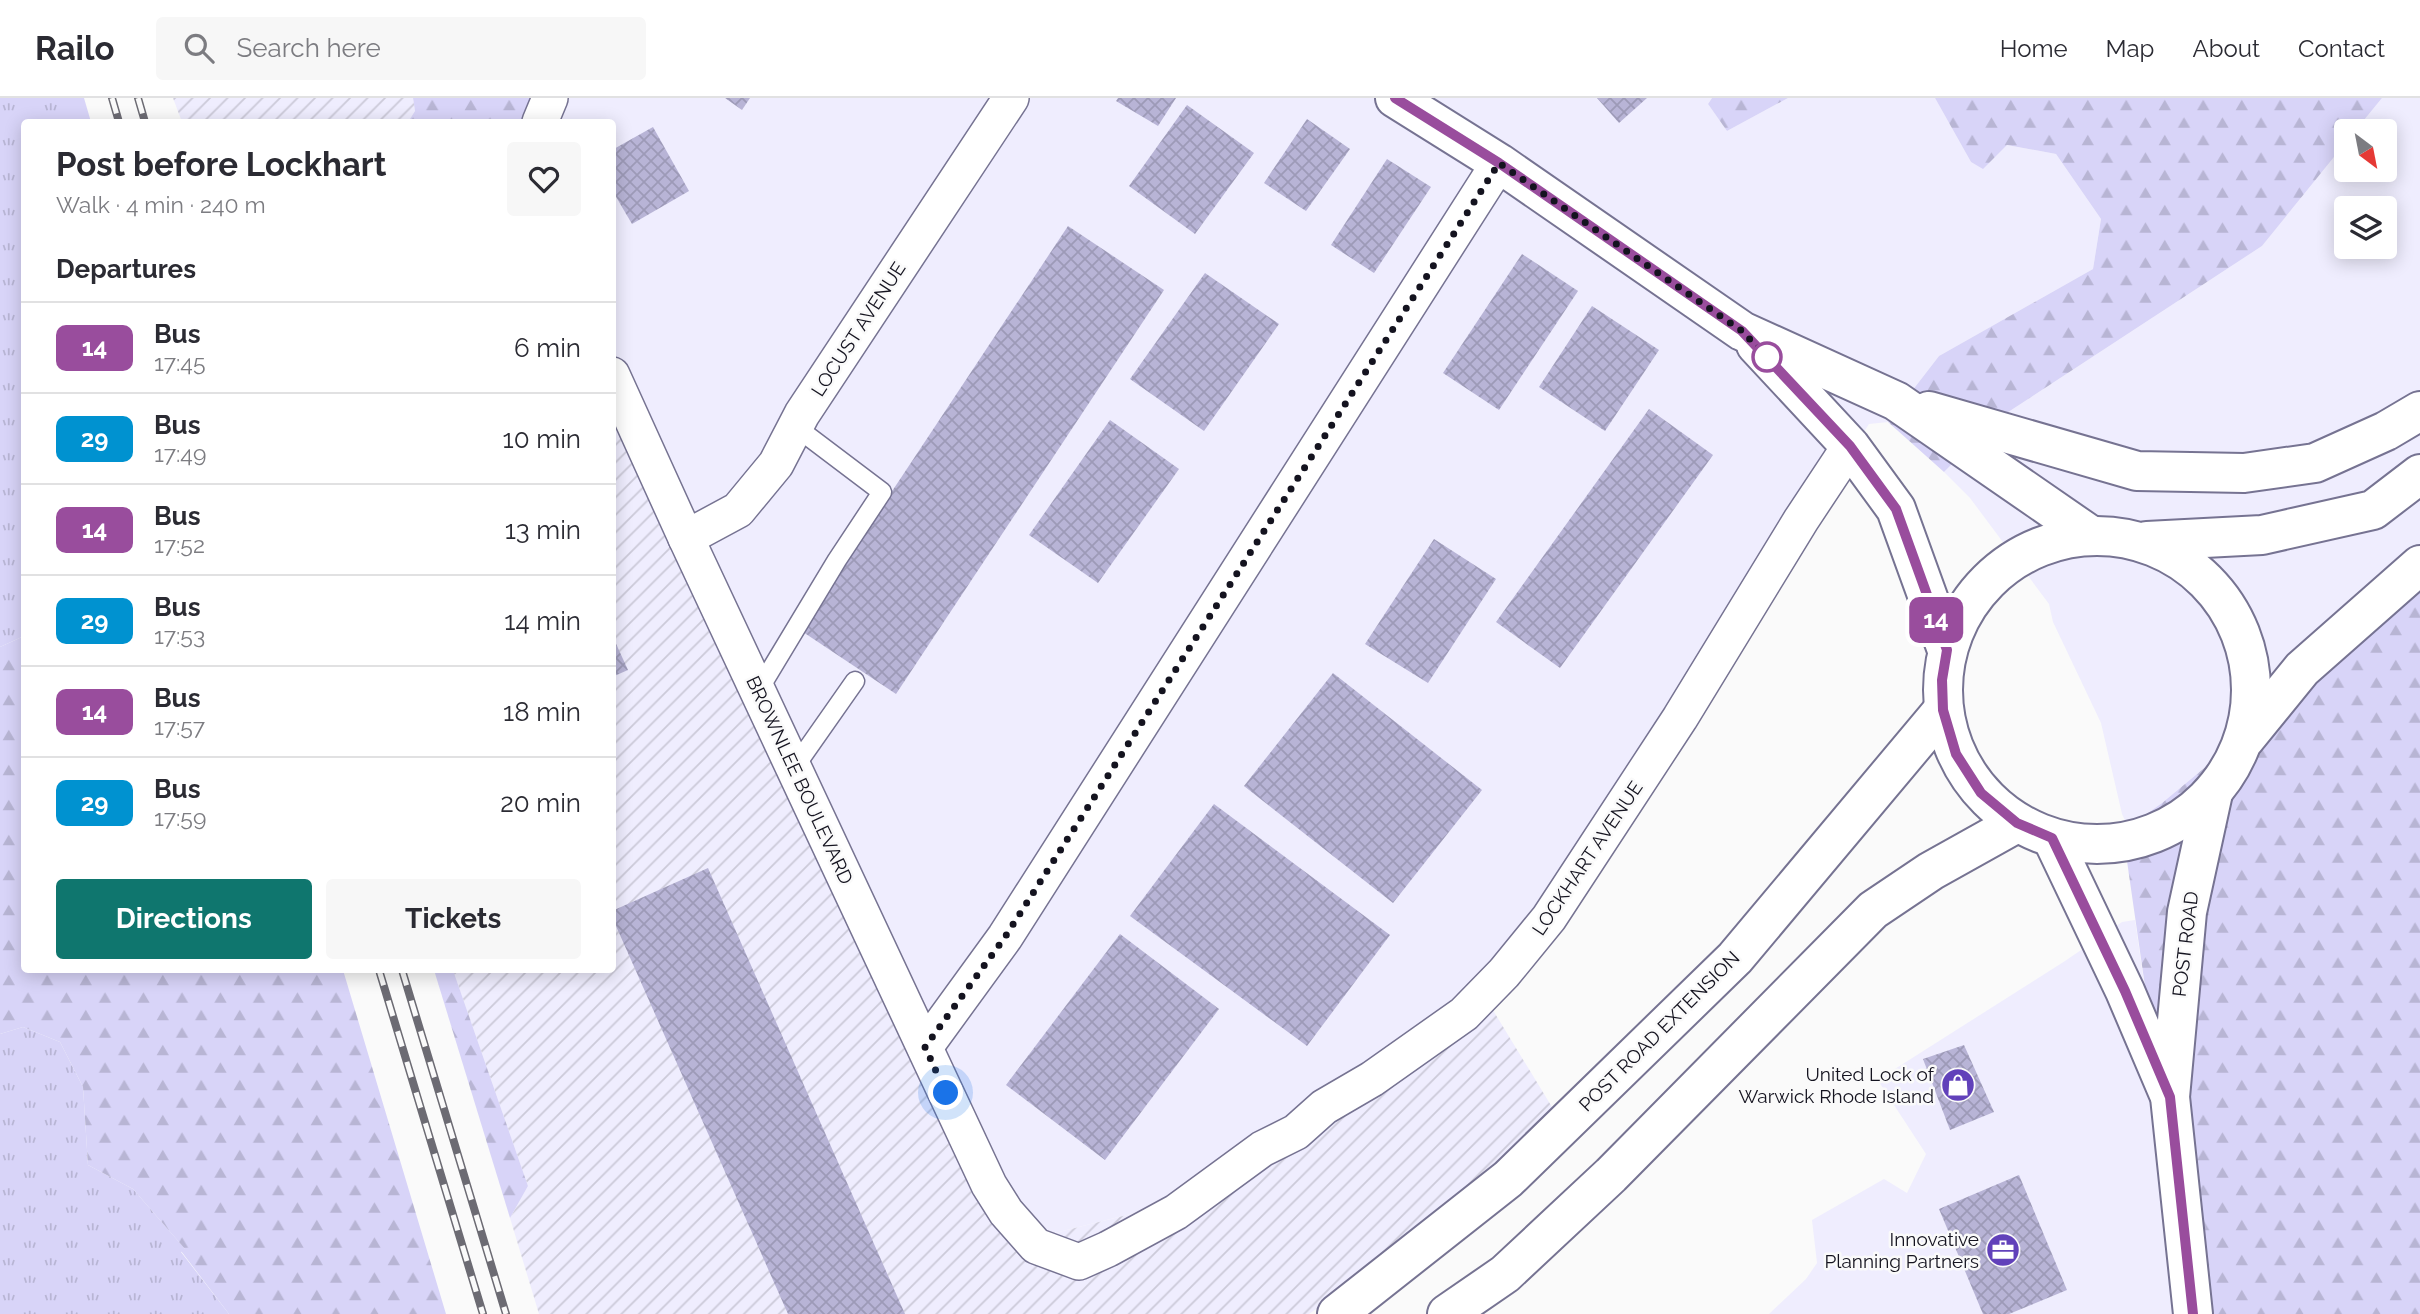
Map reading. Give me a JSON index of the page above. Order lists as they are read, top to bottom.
{
  "streets": {
    "main road": ["POST ROAD", "POST ROAD EXTENSION"],
    "street": ["LOCUST AVENUE", "BROWNLEE BOULEVARD", "LOCKHART AVENUE"]
  },
  "crossings": [
    ["LOCUST AVENUE", "BROWNLEE BOULEVARD"],
    ["BROWNLEE BOULEVARD", "LOCKHART AVENUE"],
    ["POST ROAD", "POST ROAD EXTENSION"]
  ],
  "places": {
    "shop": ["United Lock of Warwick Rhode Island"],
    "office": ["Innovative Planning Partners"]
  },
  "lines": ["bus line 14"],
  "north": "bottom right",
  "page": {
    "header": "Railo",
    "search": "Search here",
    "nav": [
      "Home",
      "Map",
      "About",
      "Contact"
    ],
    "on_map": "14",
    "heading": [
      ["Post before Lockhart", "Walk · 4 min · 240 m"],
      "Departures"
    ],
    "list": [
      {
        "mark": "14",
        "name": "Bus",
        "note": "17:45",
        "value": "6 min"
      },
      {
        "mark": "29",
        "name": "Bus",
        "note": "17:49",
        "value": "10 min"
      },
      {
        "mark": "14",
        "name": "Bus",
        "note": "17:52",
        "value": "13 min"
      },
      {
        "mark": "29",
        "name": "Bus",
        "note": "17:53",
        "value": "14 min"
      },
      {
        "mark": "14",
        "name": "Bus",
        "note": "17:57",
        "value": "18 min"
      },
      {
        "mark": "29",
        "name": "Bus",
        "note": "17:59",
        "value": "20 min"
      }
    ],
    "buttons": ["Directions", "Tickets"]
  }
}
